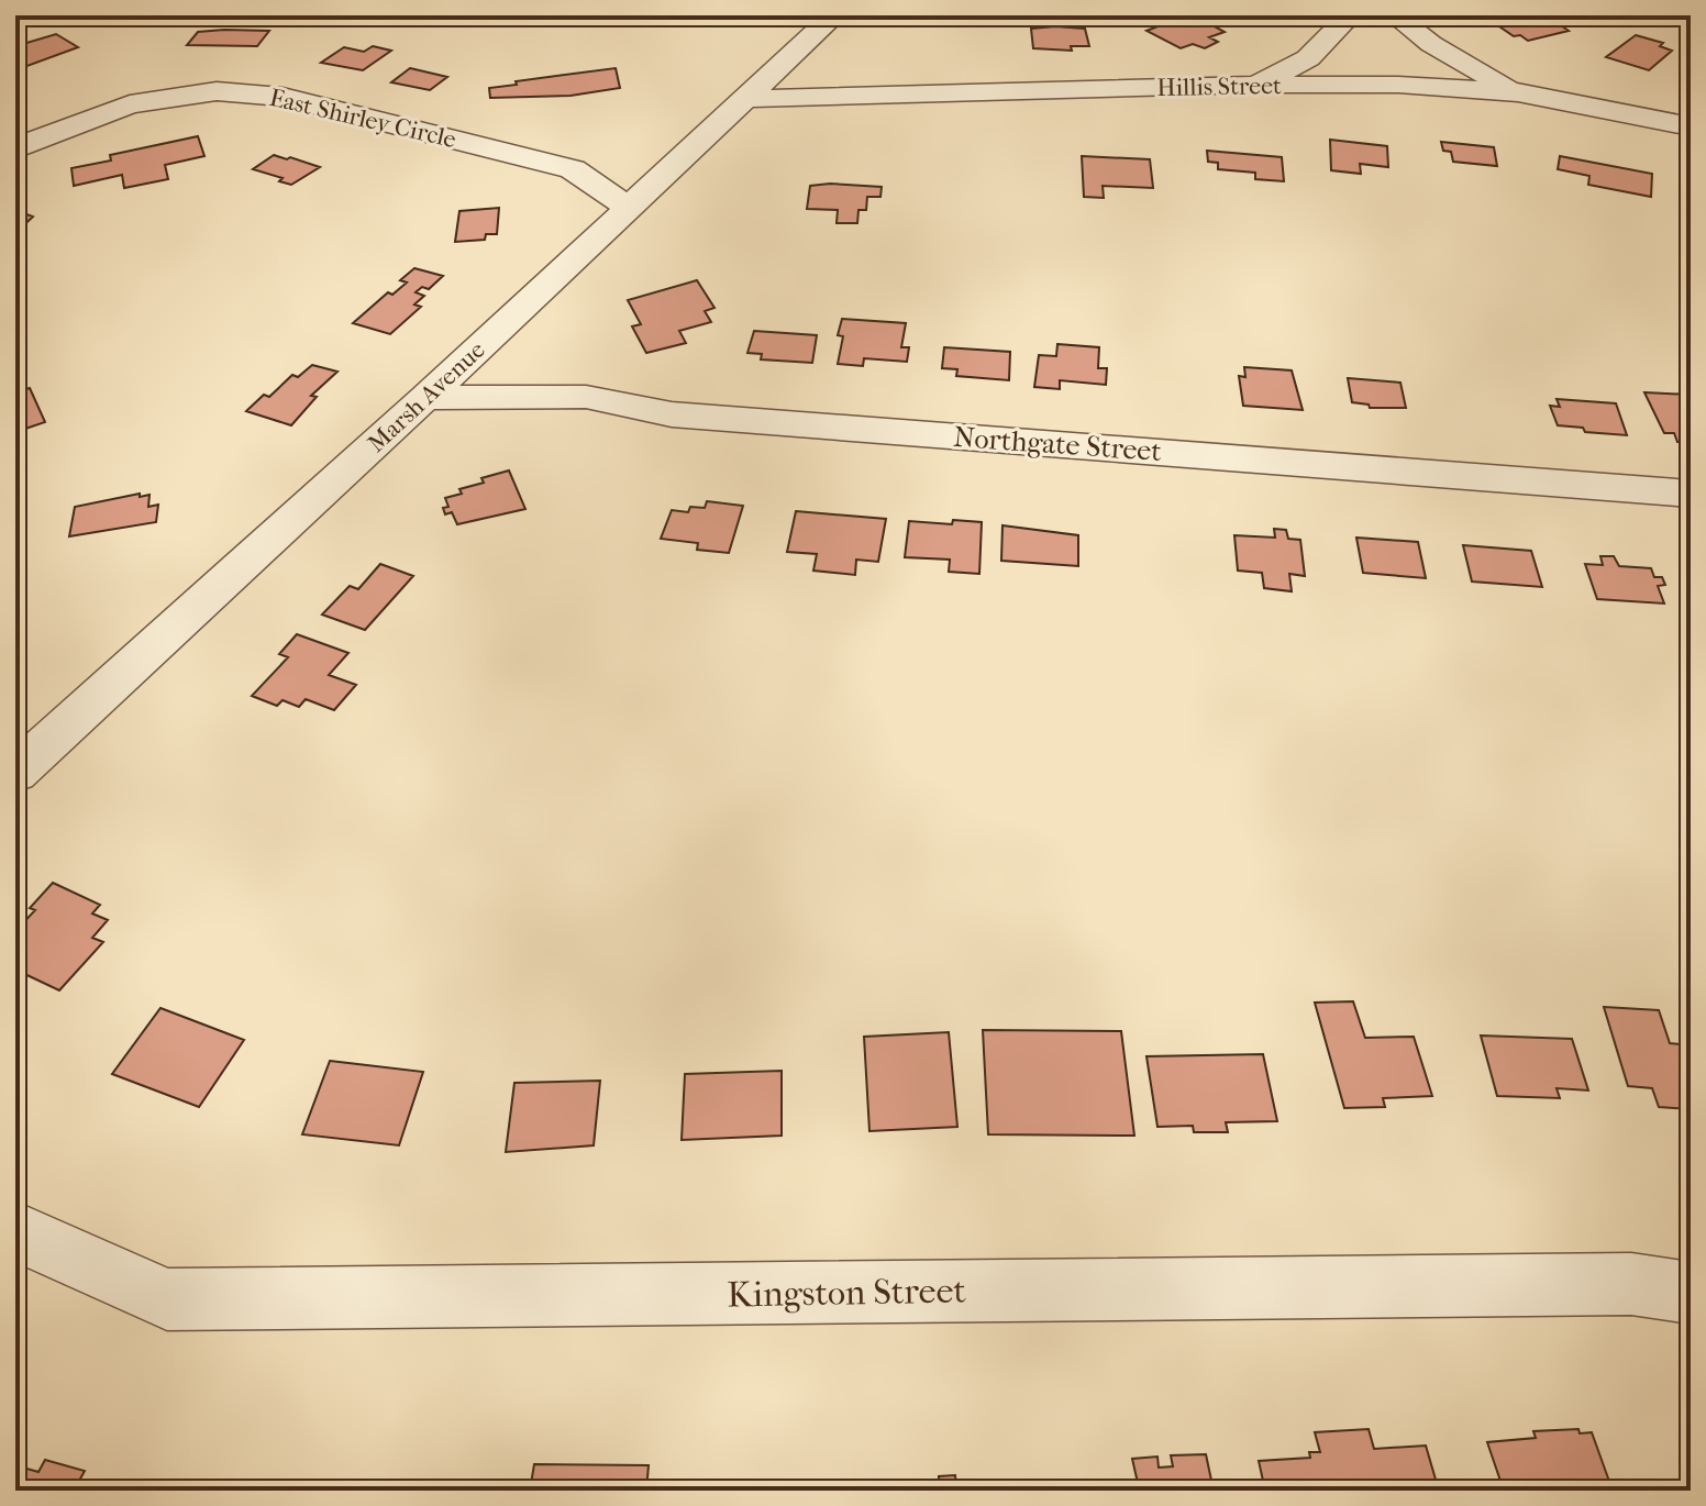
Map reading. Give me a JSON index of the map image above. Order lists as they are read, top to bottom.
{
  "streets": {
    "street": [
      "Hillis Street",
      "East Shirley Circle",
      "Marsh Avenue",
      "Northgate Street",
      "Kingston Street"
    ]
  },
  "crossings": [
    ["Hillis Street", "Marsh Avenue"],
    ["East Shirley Circle", "Marsh Avenue"],
    ["Marsh Avenue", "Northgate Street"]
  ]
}
